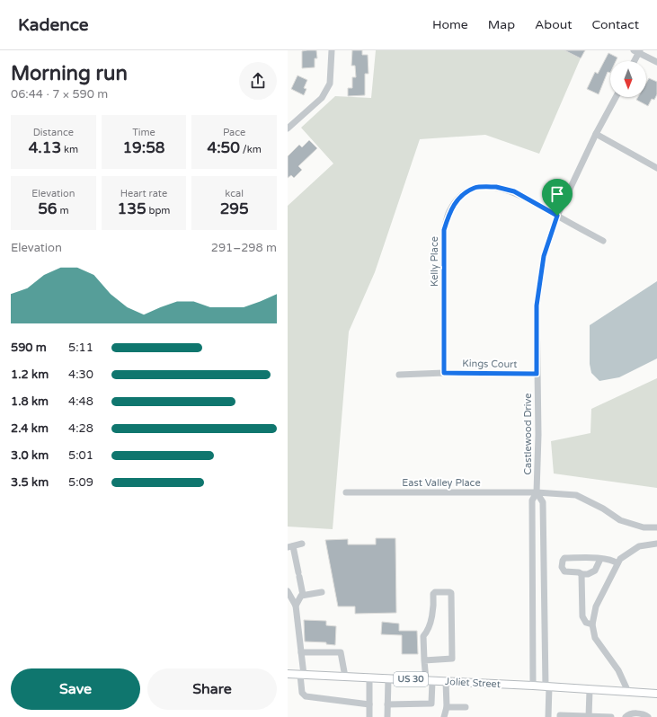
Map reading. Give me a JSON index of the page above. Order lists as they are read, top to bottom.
{
  "streets": {
    "main road": ["US 30", "Joliet Street"],
    "street": [
      "Kelly Place",
      "Kings Court",
      "Castlewood Drive",
      "East Valley Place"
    ]
  },
  "crossings": [
    ["Kelly Place", "Kings Court"],
    ["Kelly Place", "Castlewood Drive"],
    ["Kings Court", "Castlewood Drive"],
    ["Castlewood Drive", "East Valley Place"],
    ["Castlewood Drive", "Joliet Street"]
  ],
  "north": "bottom",
  "page": {
    "header": "Kadence",
    "nav": [
      "Home",
      "Map",
      "About",
      "Contact"
    ],
    "heading": ["Morning run", "06:44 · 7 × 590 m"],
    "stats": [
      ["Distance", "4.13 km"],
      ["Time", "19:58"],
      ["Pace", "4:50 /km"],
      ["Elevation", "56 m"],
      ["Heart rate", "135 bpm"],
      ["kcal", "295"]
    ],
    "chart": ["Elevation", "291–298 m"],
    "list": [
      {
        "name": "590 m",
        "note": "5:11"
      },
      {
        "name": "1.2 km",
        "note": "4:30"
      },
      {
        "name": "1.8 km",
        "note": "4:48"
      },
      {
        "name": "2.4 km",
        "note": "4:28"
      },
      {
        "name": "3.0 km",
        "note": "5:01"
      },
      {
        "name": "3.5 km",
        "note": "5:09"
      }
    ],
    "buttons": ["Save", "Share"]
  }
}
